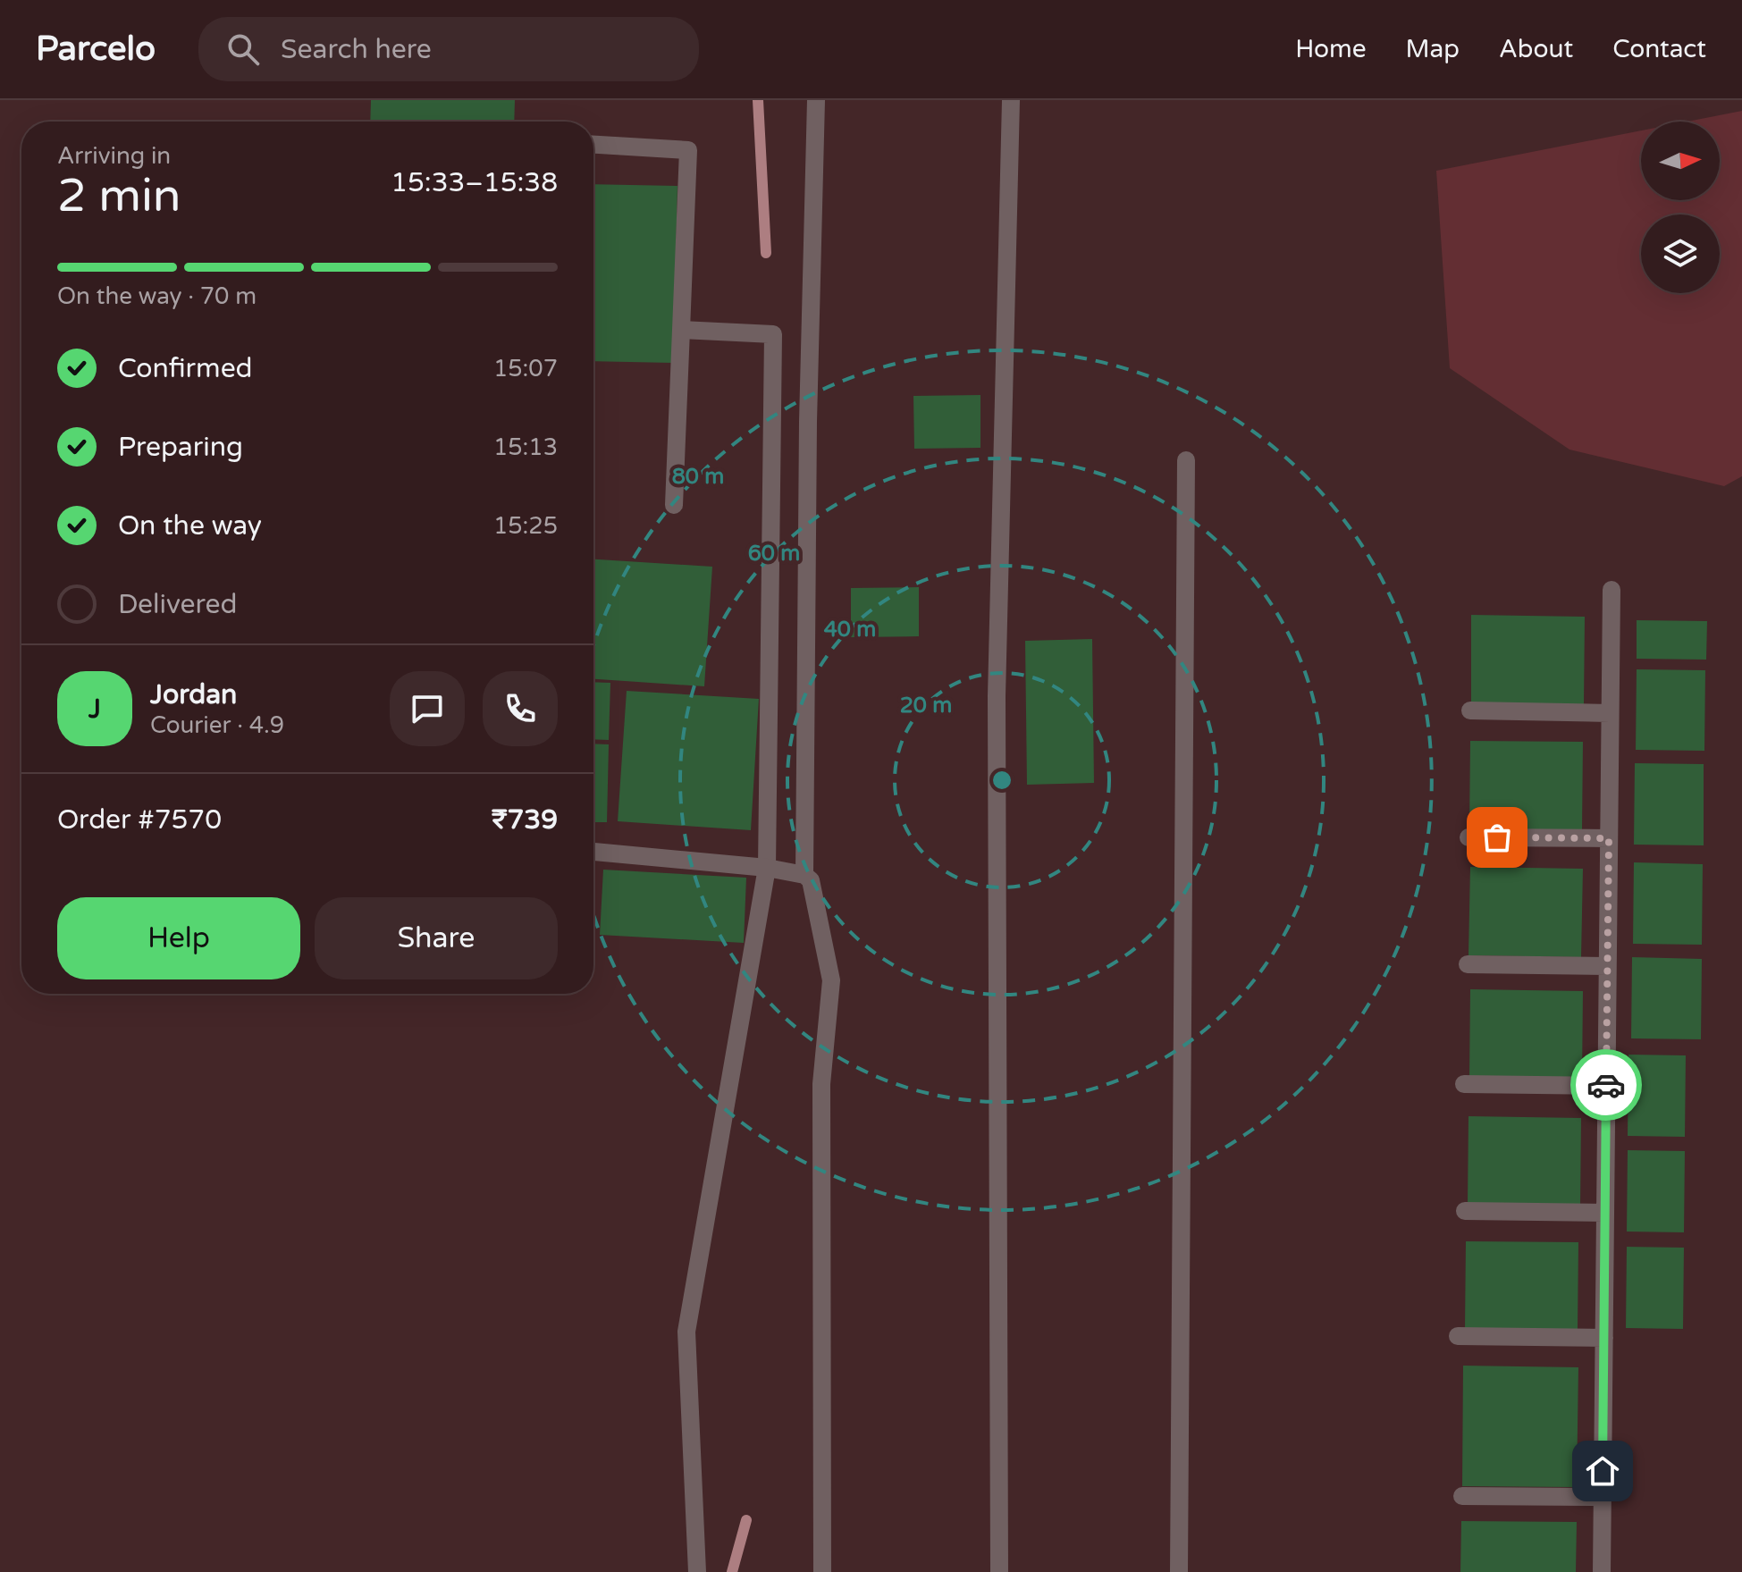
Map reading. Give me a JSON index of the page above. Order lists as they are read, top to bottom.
{
  "north": "right",
  "page": {
    "header": "Parcelo",
    "search": "Search here",
    "nav": [
      "Home",
      "Map",
      "About",
      "Contact"
    ],
    "heading": ["2 min", "Arriving in", "15:33–15:38"],
    "panel": [
      "Jordan",
      "Courier · 4.9",
      "Order #7570",
      "₹739"
    ],
    "bar": "On the way · 70 m",
    "list": [
      ["Confirmed", "15:07"],
      ["Preparing", "15:13"],
      ["On the way", "15:25"],
      "Delivered"
    ],
    "round": "J",
    "buttons": ["Help", "Share"]
  },
  "rings": [
    "80 m",
    "60 m",
    "40 m",
    "20 m"
  ]
}
